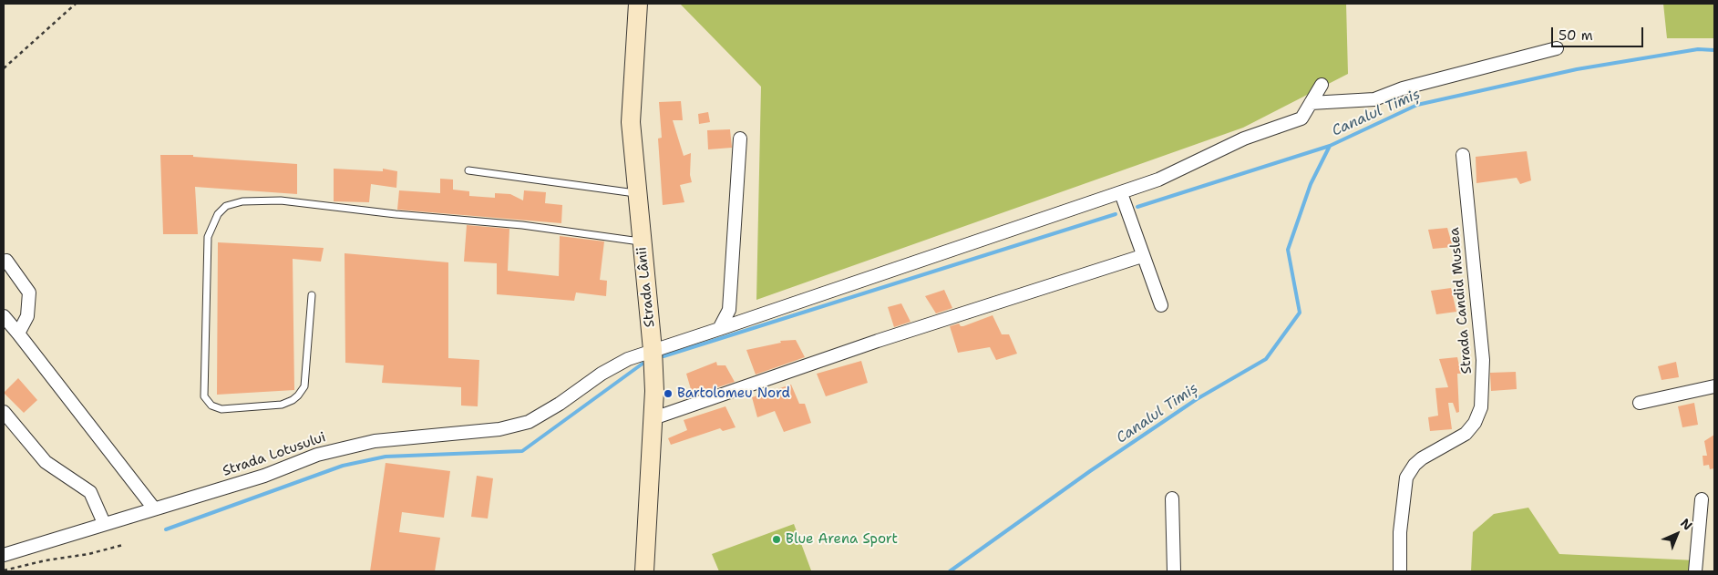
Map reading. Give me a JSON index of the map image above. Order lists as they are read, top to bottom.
{
  "streets": {
    "main road": ["Strada Lânii"],
    "street": ["Strada Candid Muslea", "Strada Lotusului"]
  },
  "crossings": [
    ["Strada Lânii", "Strada Lotusului"]
  ],
  "water": ["Canalul Timiș"],
  "places": ["Bartolomeu Nord", "Blue Arena Sport"],
  "scale_bar": "50 m",
  "north": "top right"
}
